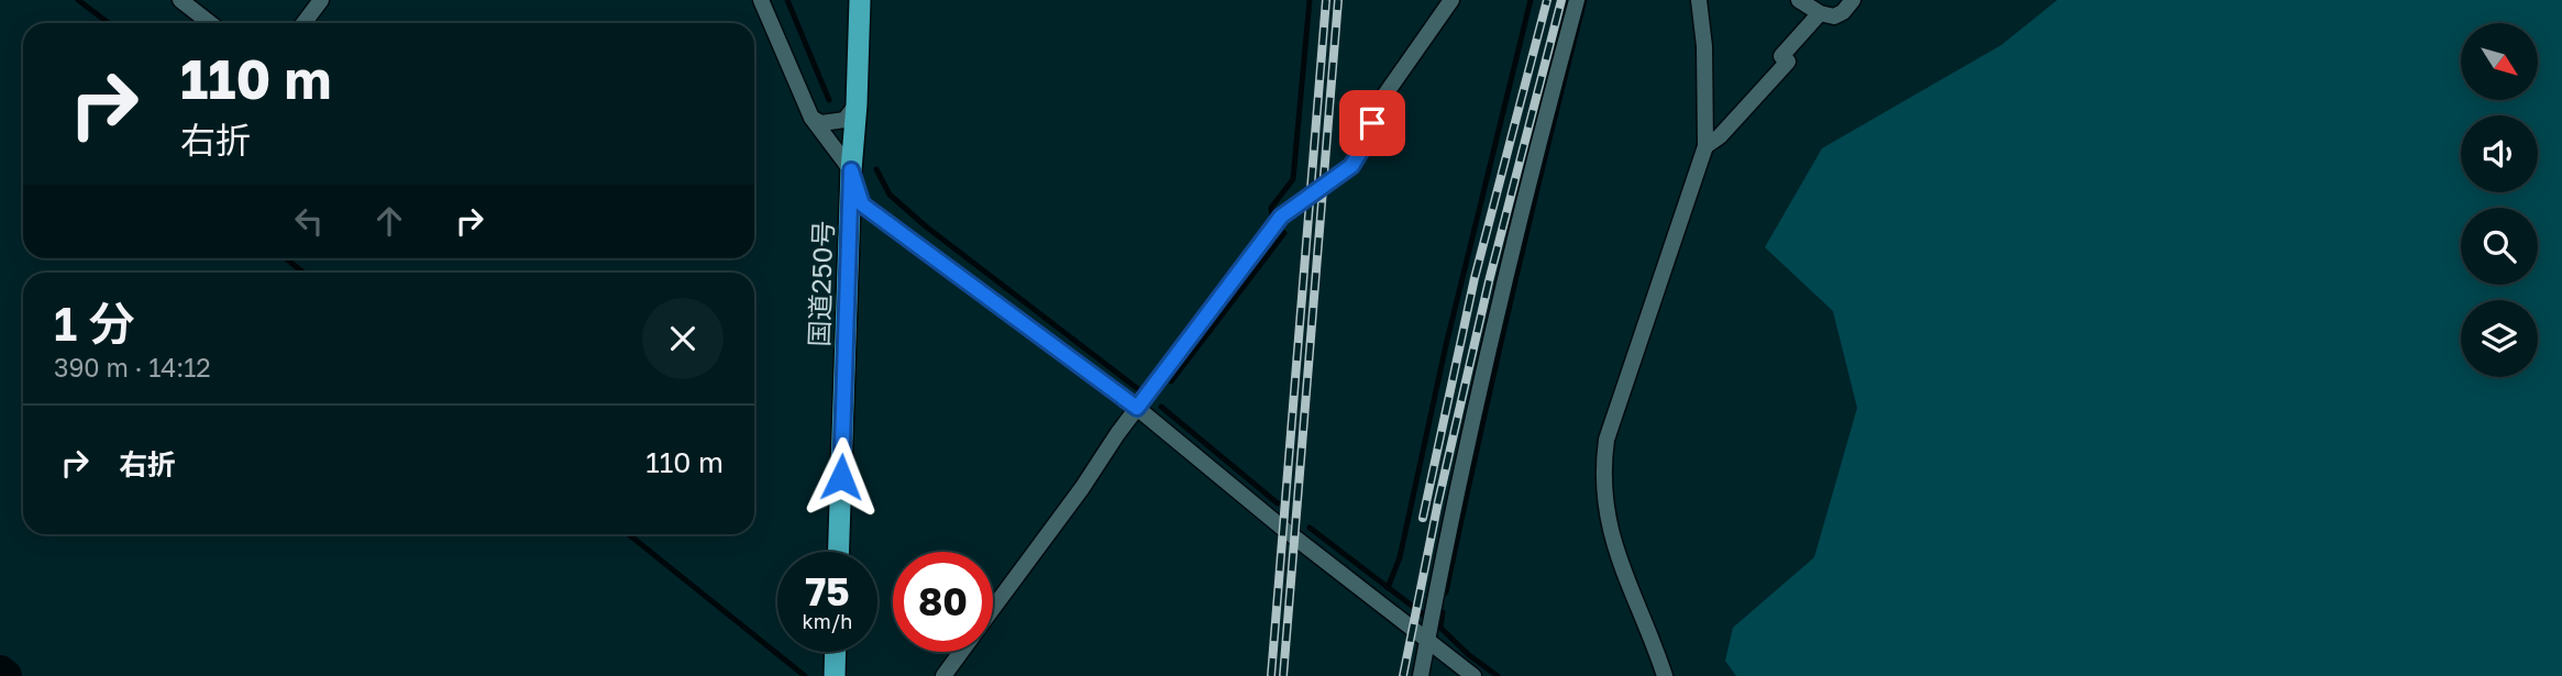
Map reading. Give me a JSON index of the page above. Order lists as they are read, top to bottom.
{
  "streets": {
    "highway": ["国道250号"]
  },
  "north": "bottom right",
  "page": {
    "turn": ["110 m", "右折"],
    "heading": ["1 分", "390 m · 14:12"],
    "list": [
      {
        "name": "右折",
        "value": "110 m"
      }
    ],
    "speed": "75 km/h",
    "limit": "80"
  }
}
